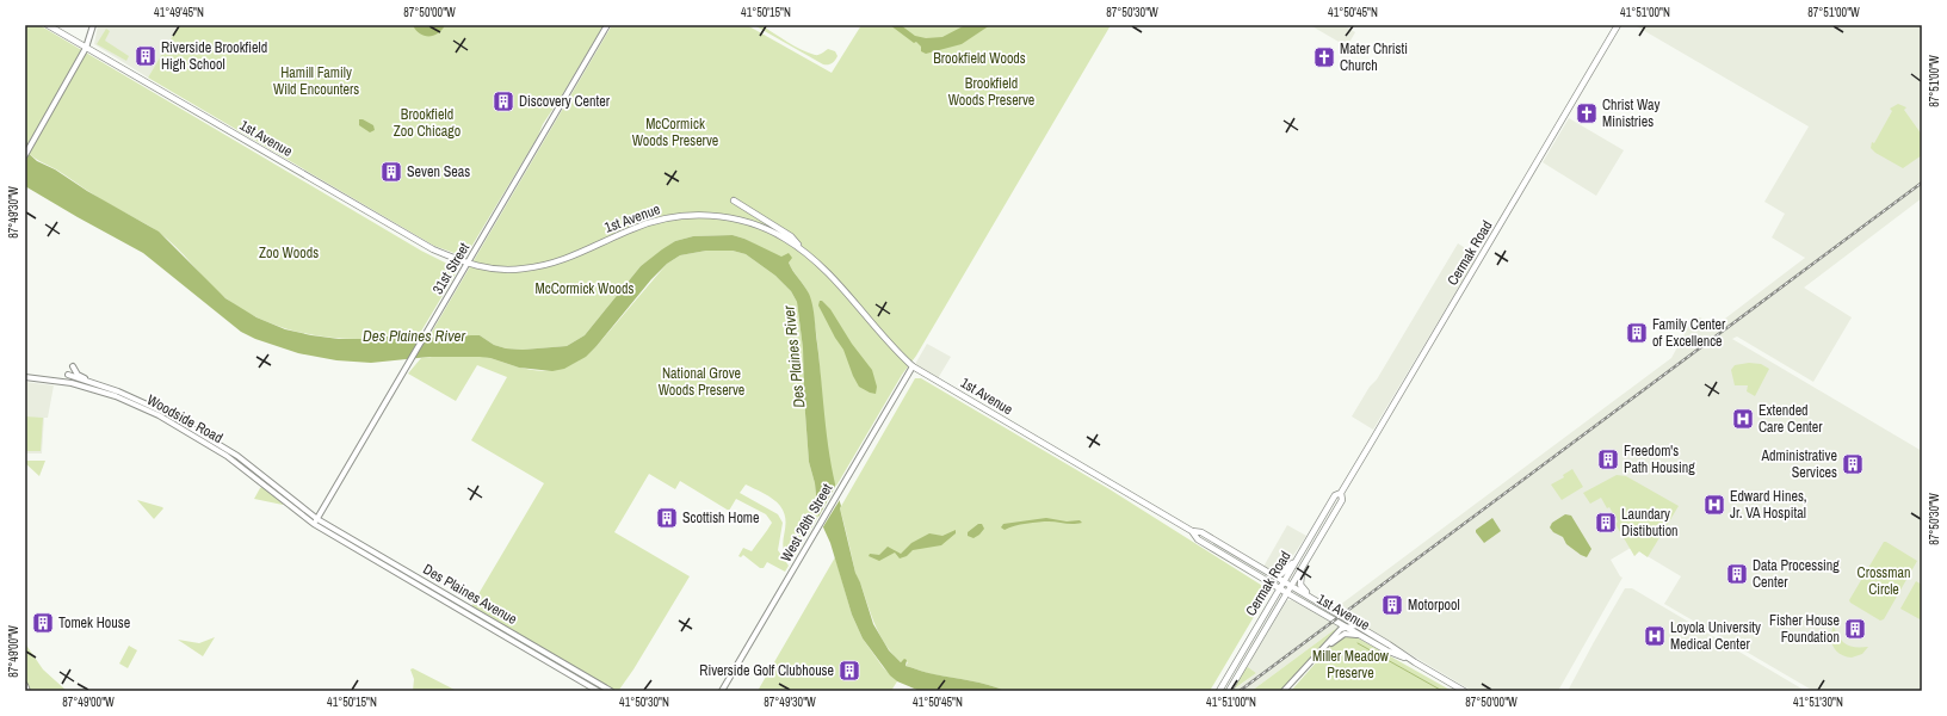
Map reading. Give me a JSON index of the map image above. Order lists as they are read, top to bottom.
{
  "streets": {
    "main road": ["1st Avenue", "Cermak Road"],
    "street": [
      "31st Street",
      "Woodside Road",
      "West 26th Street",
      "Des Plaines Avenue"
    ]
  },
  "crossings": [
    ["1st Avenue", "Cermak Road"],
    ["1st Avenue", "31st Street"],
    ["1st Avenue", "West 26th Street"],
    ["31st Street", "Woodside Road"],
    ["31st Street", "Des Plaines Avenue"],
    ["Woodside Road", "Des Plaines Avenue"]
  ],
  "water": ["Des Plaines River"],
  "parks": [
    "Brookfield Woods",
    "Hamill Family Wild Encounters",
    "Brookfield Woods Preserve",
    "Brookfield Zoo Chicago",
    "McCormick Woods Preserve",
    "Zoo Woods",
    "McCormick Woods",
    "National Grove Woods Preserve",
    "Crossman Circle",
    "Miller Meadow Preserve"
  ],
  "places": {
    "building": [
      "Riverside Brookfield High School",
      "Discovery Center",
      "Seven Seas",
      "Family Center of Excellence",
      "Freedom's Path Housing",
      "Administrative Services",
      "Scottish Home",
      "Laundary Distibution",
      "Data Processing Center",
      "Motorpool",
      "Tomek House",
      "Fisher House Foundation",
      "Riverside Golf Clubhouse"
    ],
    "church": ["Mater Christi Church", "Christ Way Ministries"],
    "hospital": ["Extended Care Center", "Edward Hines, Jr. VA Hospital", "Loyola University Medical Center"]
  },
  "coordinates": [
    "41°49'45\"N",
    "87°50'00\"W",
    "41°50'15\"N",
    "87°50'30\"W",
    "41°50'45\"N",
    "41°51'00\"N",
    "87°51'00\"W",
    "87°49'30\"W",
    "87°49'00\"W",
    "41°50'30\"N",
    "41°51'30\"N"
  ]
}
